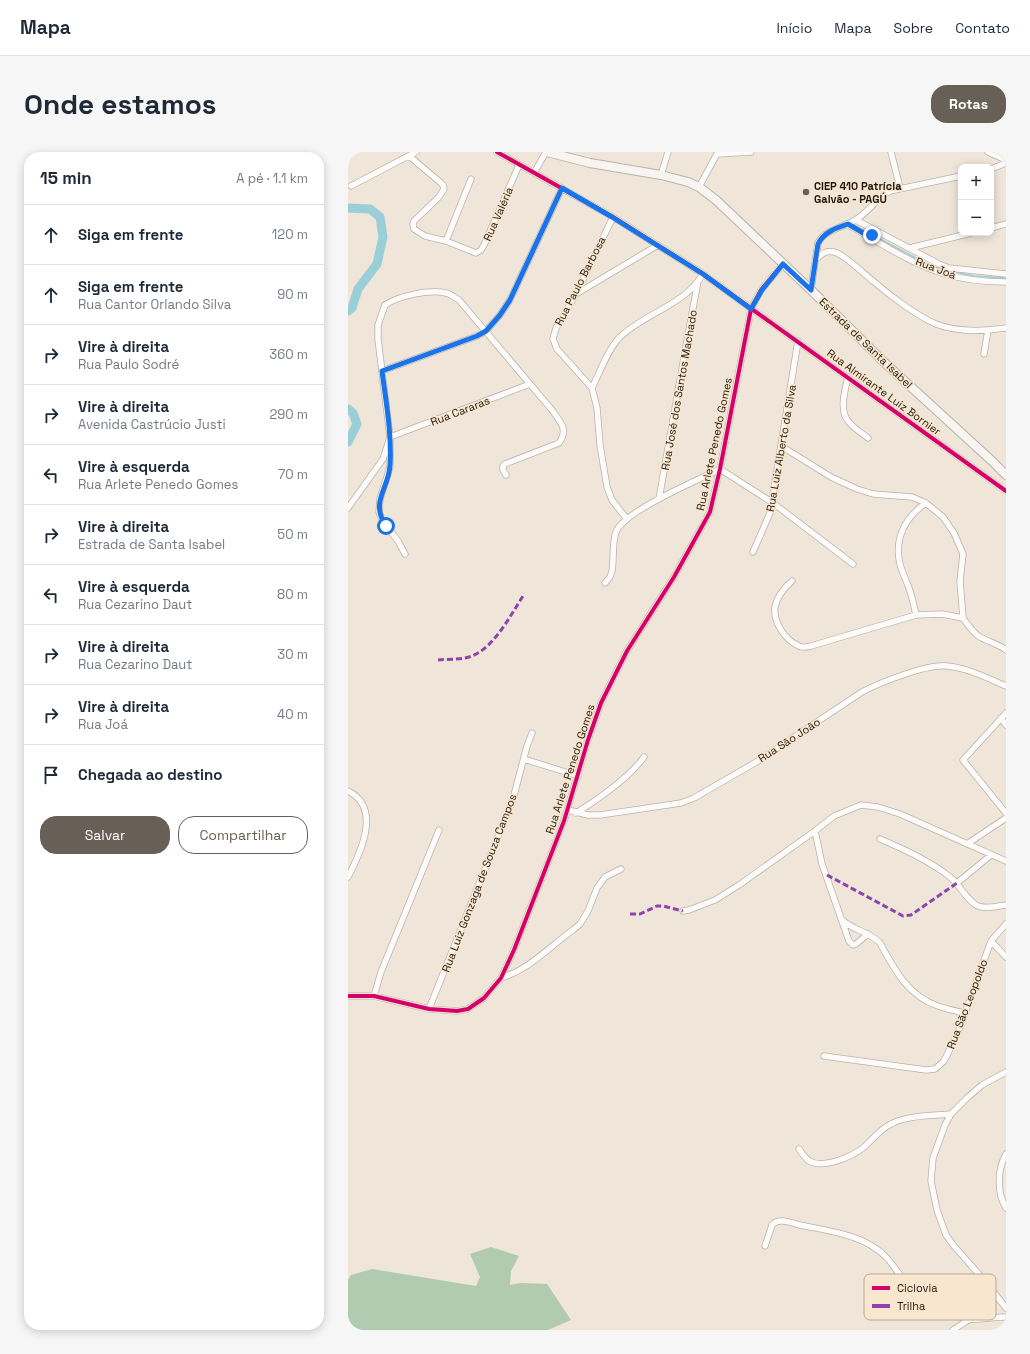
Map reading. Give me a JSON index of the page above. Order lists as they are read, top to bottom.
{
  "streets": {
    "main road": ["Estrada de Santa Isabel"],
    "street": [
      "Rua Valéria",
      "Rua Joá",
      "Rua Paulo Barbosa",
      "Rua José dos Santos Machado",
      "Rua Almirante Luiz Bornier",
      "Rua Cararas",
      "Rua Arlete Penedo Gomes",
      "Rua Luiz Alberto da Silva",
      "Rua São João",
      "Rua Luiz Gonzaga de Souza Campos",
      "Rua São Leopoldo"
    ]
  },
  "crossings": [
    ["Rua Valéria", "Rua Almirante Luiz Bornier"],
    ["Rua Paulo Barbosa", "Rua Almirante Luiz Bornier"],
    ["Estrada de Santa Isabel", "Rua Arlete Penedo Gomes"],
    ["Rua Almirante Luiz Bornier", "Rua Arlete Penedo Gomes"],
    ["Rua Almirante Luiz Bornier", "Rua Luiz Alberto da Silva"],
    ["Rua Arlete Penedo Gomes", "Rua São João"],
    ["Rua Arlete Penedo Gomes", "Rua Luiz Gonzaga de Souza Campos"]
  ],
  "places": ["CIEP 410 Patrícia Galvão - PAGÚ"],
  "legend": ["Ciclovia", "Trilha"],
  "page": {
    "header": "Mapa",
    "nav": [
      "Início",
      "Mapa",
      "Sobre",
      "Contato"
    ],
    "buttons": [
      "Rotas",
      ["Salvar", "Compartilhar"]
    ],
    "title": "Onde estamos",
    "heading": ["15 min", "A pé · 1.1 km"],
    "map_buttons": ["+", "−"],
    "list": [
      ["Siga em frente", "120 m"],
      ["Siga em frente", "Rua Cantor Orlando Silva", "90 m"],
      ["Vire à direita", "Rua Paulo Sodré", "360 m"],
      ["Vire à direita", "Avenida Castrúcio Justi", "290 m"],
      ["Vire à esquerda", "Rua Arlete Penedo Gomes", "70 m"],
      ["Vire à direita", "Estrada de Santa Isabel", "50 m"],
      ["Vire à esquerda", "Rua Cezarino Daut", "80 m"],
      ["Vire à direita", "Rua Cezarino Daut", "30 m"],
      ["Vire à direita", "Rua Joá", "40 m"],
      "Chegada ao destino"
    ]
  }
}
